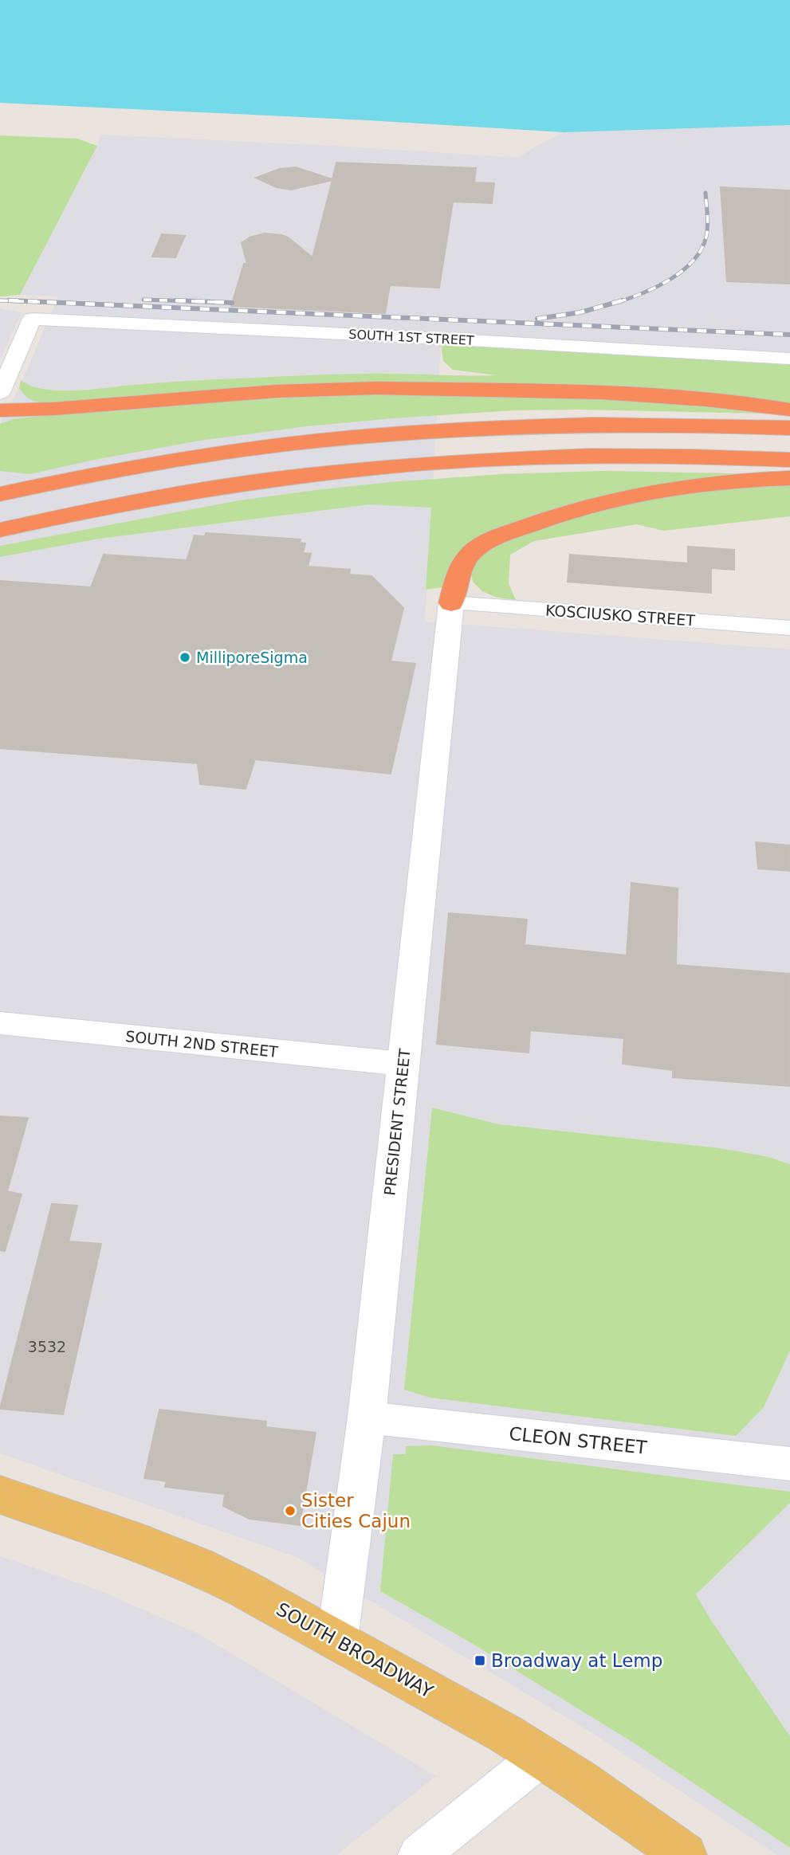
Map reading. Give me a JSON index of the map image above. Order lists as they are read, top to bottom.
{
  "streets": {
    "main road": ["SOUTH BROADWAY"],
    "street": [
      "SOUTH 1ST STREET",
      "KOSCIUSKO STREET",
      "SOUTH 2ND STREET",
      "PRESIDENT STREET",
      "CLEON STREET"
    ]
  },
  "crossings": [
    ["KOSCIUSKO STREET", "PRESIDENT STREET"],
    ["SOUTH 2ND STREET", "PRESIDENT STREET"],
    ["PRESIDENT STREET", "CLEON STREET"],
    ["PRESIDENT STREET", "SOUTH BROADWAY"]
  ],
  "places": {
    "other": ["MilliporeSigma", "Sister Cities Cajun"],
    "transit": ["Broadway at Lemp"]
  },
  "house_numbers": ["3532"]
}
